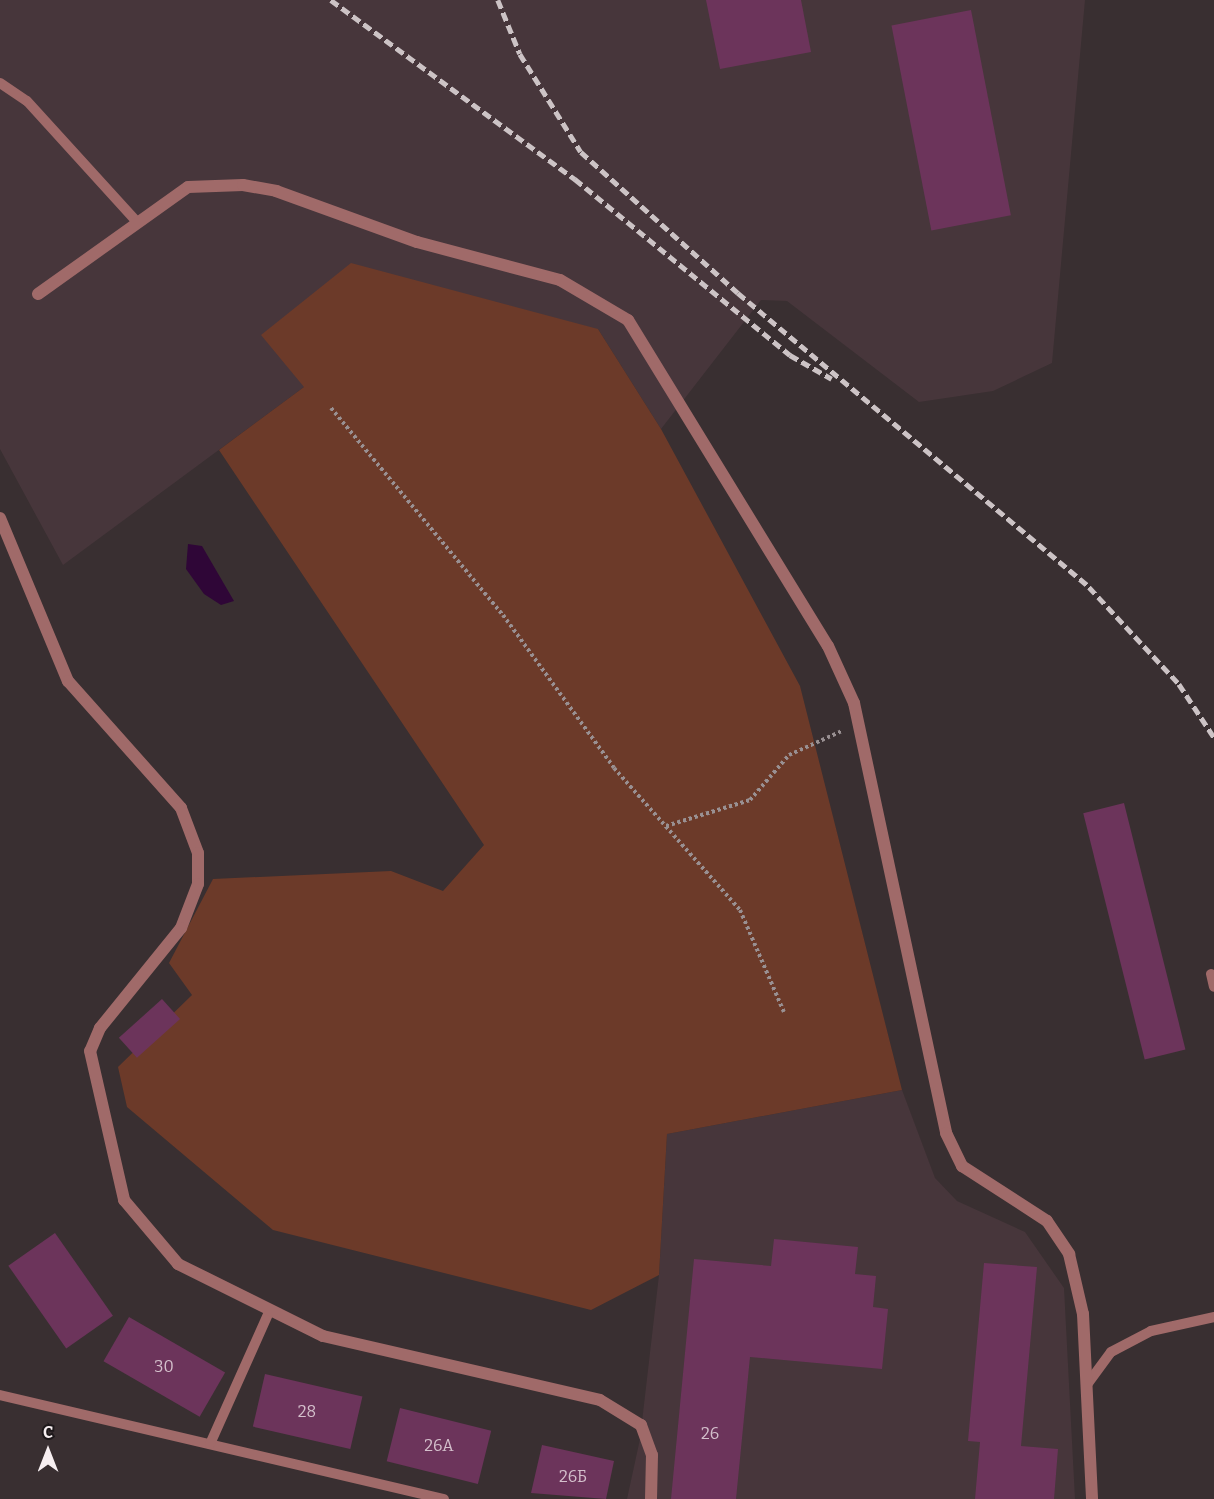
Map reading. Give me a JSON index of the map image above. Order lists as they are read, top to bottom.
{
  "house_numbers": [
    "30",
    "28",
    "26",
    "26А",
    "26Б"
  ],
  "north": "top"
}
